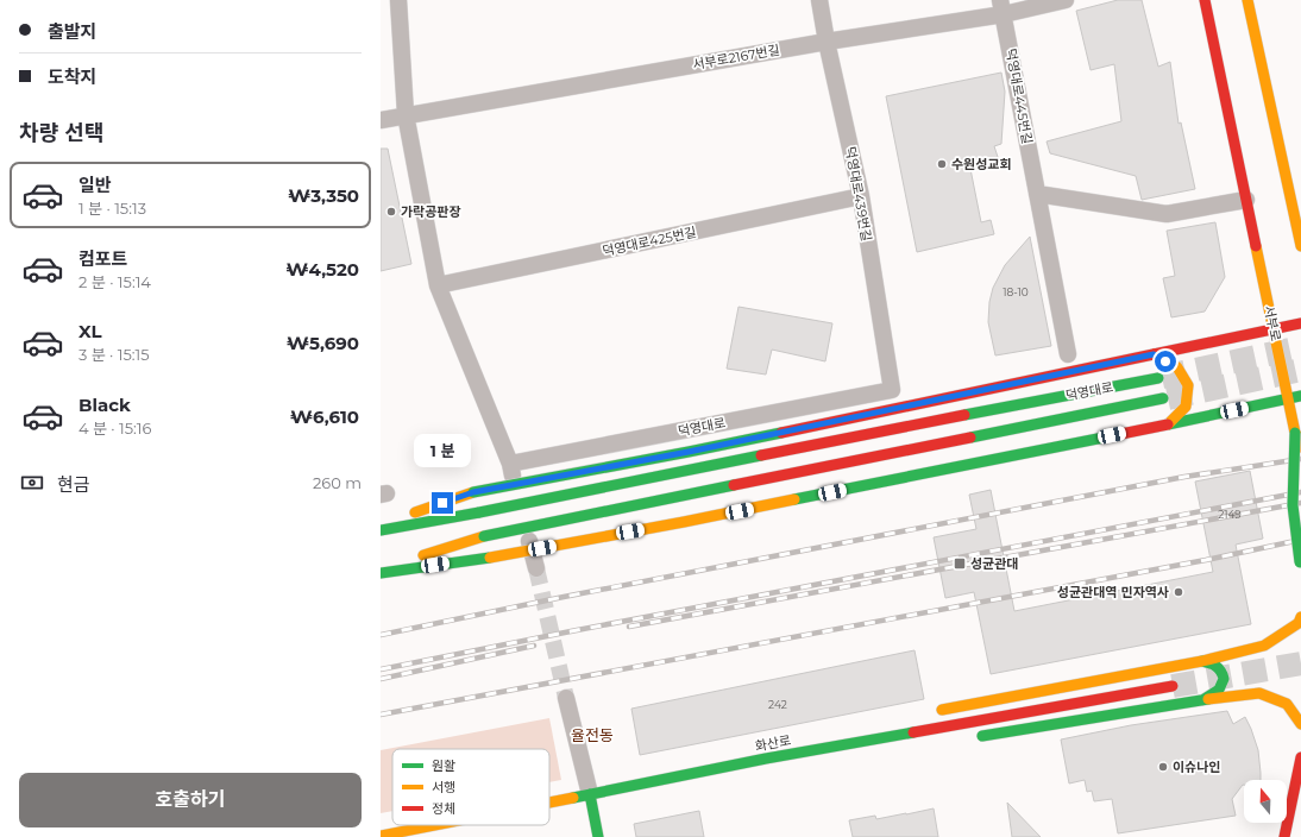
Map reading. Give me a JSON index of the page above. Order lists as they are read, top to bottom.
{
  "streets": {
    "street": [
      "서부로2167번길",
      "덕영대로445번길",
      "덕영대로439번길",
      "덕영대로425번길",
      "서부로",
      "덕영대로",
      "화산로"
    ]
  },
  "crossings": [
    ["서부로2167번길", "덕영대로445번길"],
    ["서부로2167번길", "덕영대로439번길"],
    ["덕영대로439번길", "덕영대로425번길"],
    ["덕영대로439번길", "덕영대로"]
  ],
  "districts": ["율전동"],
  "places": {
    "other": [
      "수원성교회",
      "가락공판장",
      "성균관대역 민자역사",
      "이슈나인"
    ],
    "transit": ["성균관대"]
  },
  "house_numbers": ["18-10", "2149", "242"],
  "legend": ["원활", "서행", "정체"],
  "north": "top",
  "page": {
    "banner": ["출발지", "도착지"],
    "heading": "차량 선택",
    "list": [
      {
        "name": "일반",
        "note": "1 분 · 15:13",
        "value": "₩3,350"
      },
      {
        "name": "컴포트",
        "note": "2 분 · 15:14",
        "value": "₩4,520"
      },
      {
        "name": "XL",
        "note": "3 분 · 15:15",
        "value": "₩5,690"
      },
      {
        "name": "Black",
        "note": "4 분 · 15:16",
        "value": "₩6,610"
      }
    ],
    "bubble": "1 분",
    "pay": ["현금", "260 m"],
    "buttons": "호출하기"
  }
}
